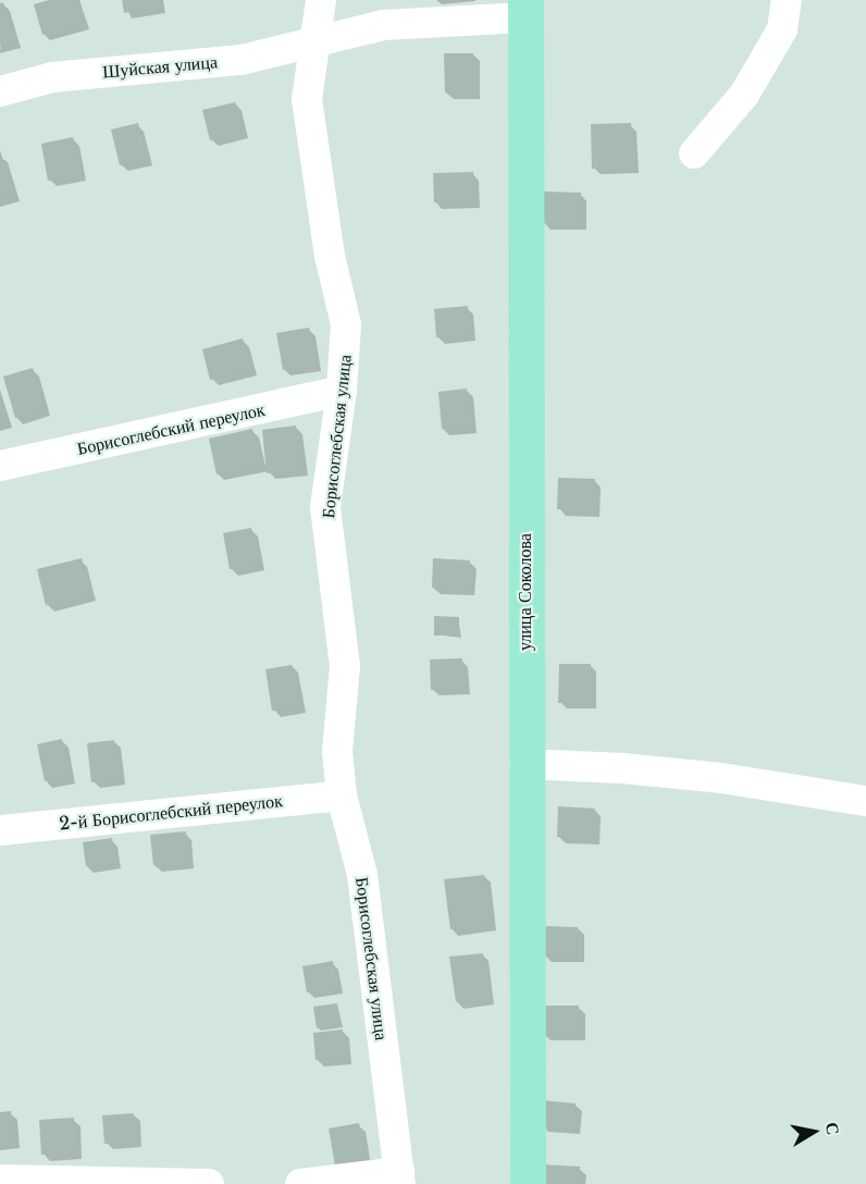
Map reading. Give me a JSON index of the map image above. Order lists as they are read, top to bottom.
{
  "streets": {
    "main road": ["улица Соколова"],
    "street": [
      "Шуйская улица",
      "Борисоглебский переулок",
      "Борисоглебская улица",
      "2-й Борисоглебский переулок"
    ]
  },
  "crossings": [
    ["Шуйская улица", "Борисоглебская улица"],
    ["Шуйская улица", "улица Соколова"],
    ["Борисоглебский переулок", "Борисоглебская улица"],
    ["Борисоглебская улица", "2-й Борисоглебский переулок"]
  ],
  "north": "right"
}
